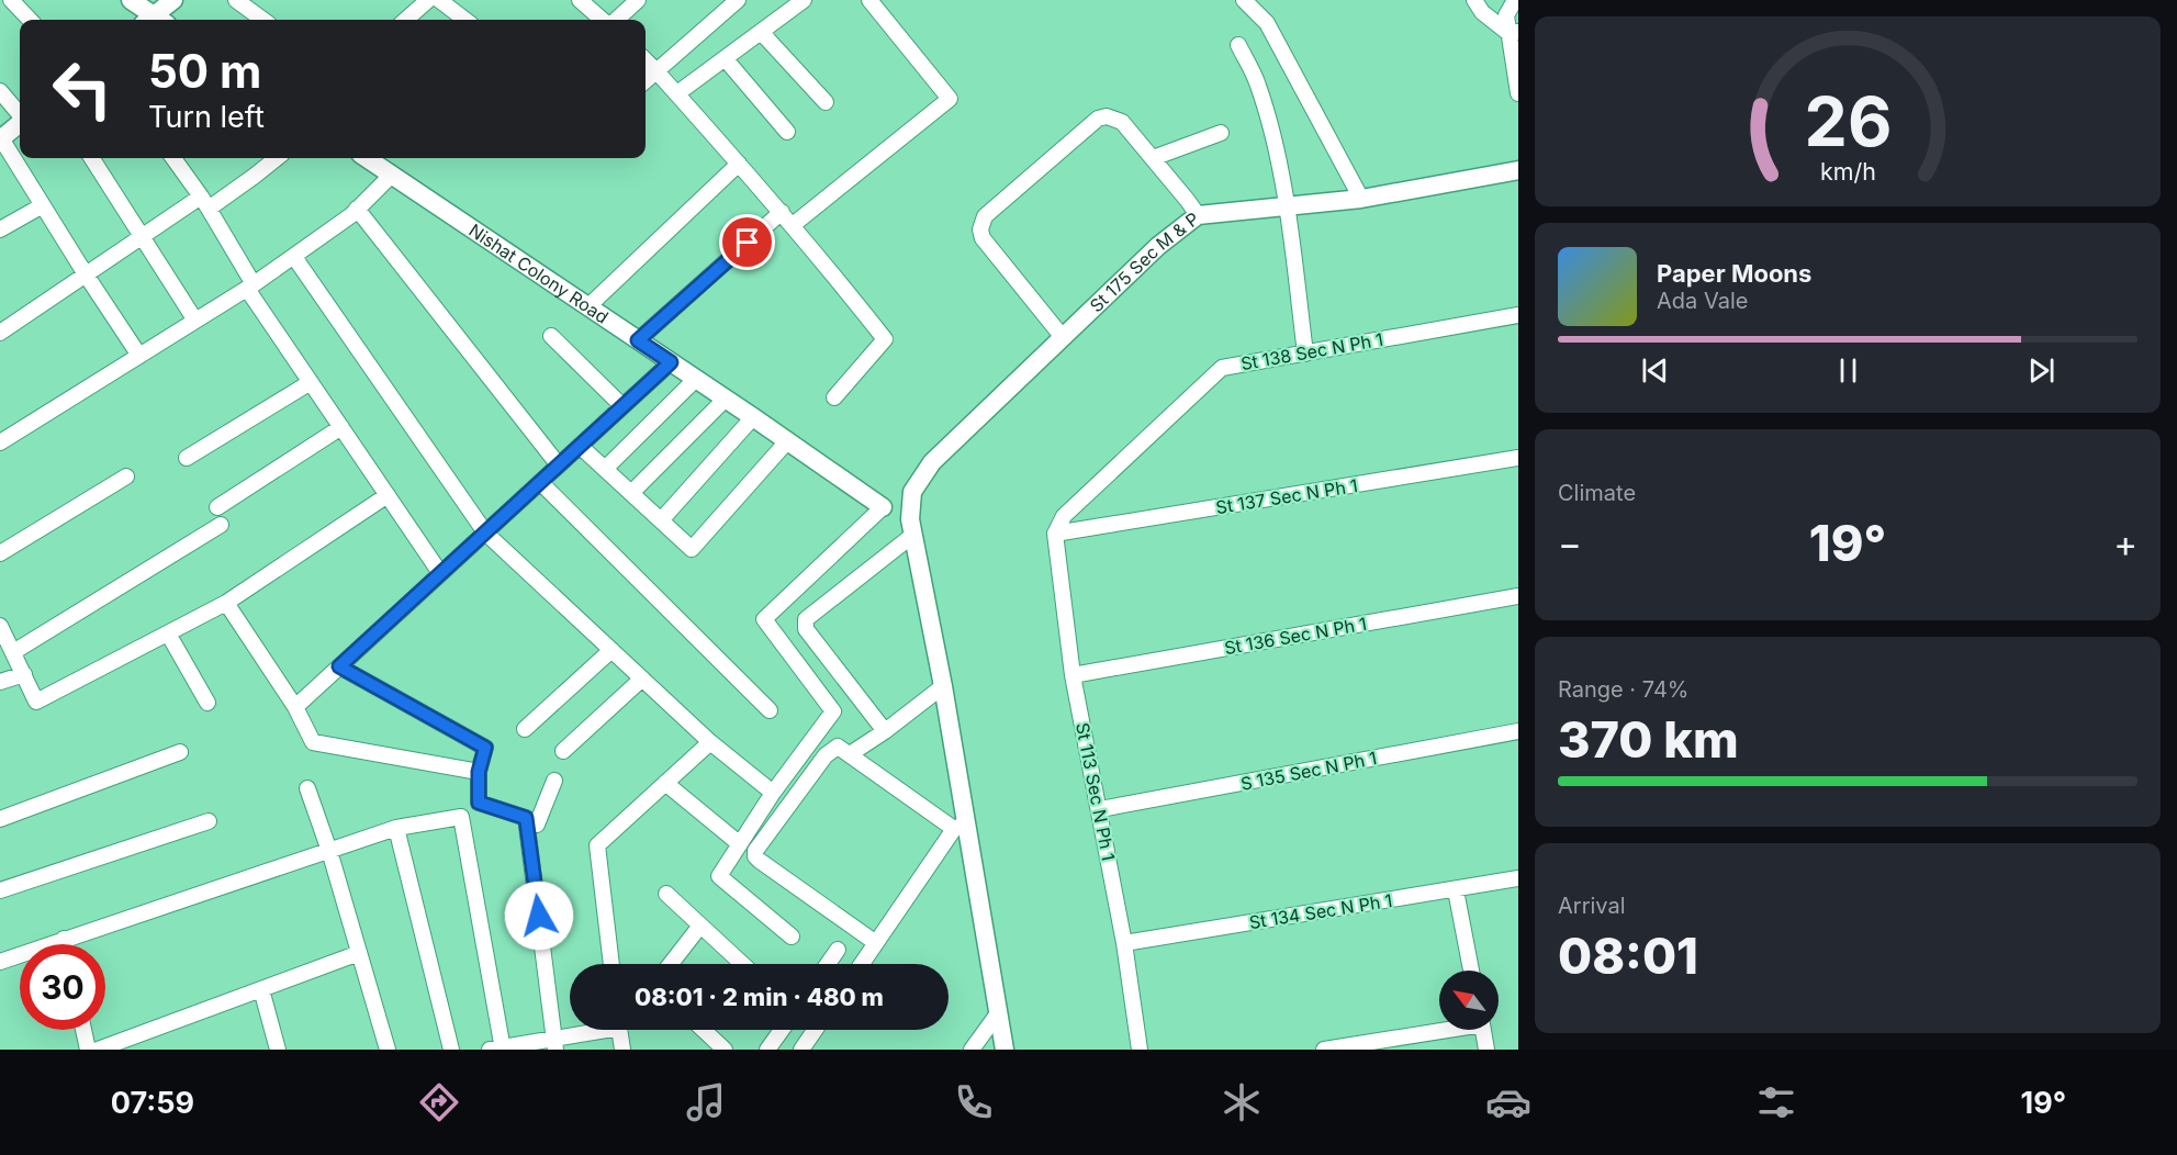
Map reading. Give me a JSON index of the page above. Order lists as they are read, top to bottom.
{
  "streets": {
    "street": [
      "St 175 Sec M & P",
      "Nishat Colony Road",
      "St 138 Sec N Ph 1",
      "St 137 Sec N Ph 1",
      "St 136 Sec N Ph 1",
      "S 135 Sec N Ph 1",
      "St 113 Sec N Ph 1",
      "St 134 Sec N Ph 1"
    ]
  },
  "crossings": [
    ["St 138 Sec N Ph 1", "St 137 Sec N Ph 1"],
    ["St 138 Sec N Ph 1", "St 113 Sec N Ph 1"],
    ["St 137 Sec N Ph 1", "St 113 Sec N Ph 1"],
    ["St 136 Sec N Ph 1", "St 113 Sec N Ph 1"],
    ["S 135 Sec N Ph 1", "St 113 Sec N Ph 1"],
    ["St 113 Sec N Ph 1", "St 134 Sec N Ph 1"]
  ],
  "north": "top left",
  "page": {
    "turn": ["50 m", "Turn left"],
    "song": ["Paper Moons", "Ada Vale"],
    "tile": [
      "Climate",
      ["Range · 74%", "370 km"],
      ["Arrival", "08:01"]
    ],
    "heat": ["−", "19°", "+"],
    "limit": "30",
    "trip": "08:01 · 2 min · 480 m",
    "tabs": ["07:59", "19°"],
    "gauge": ["26", "km/h"]
  }
}
